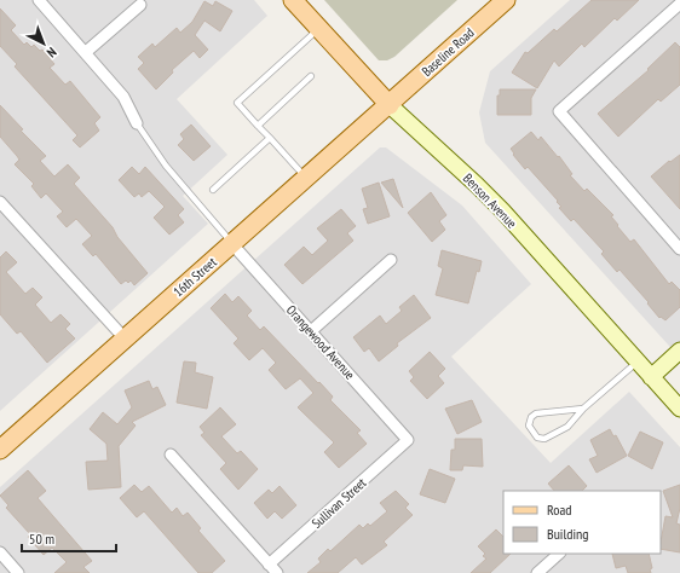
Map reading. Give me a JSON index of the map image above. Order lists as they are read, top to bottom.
{
  "streets": {
    "main road": ["Baseline Road", "Benson Avenue", "16th Street"],
    "street": ["Orangewood Avenue", "Sullivan Street"]
  },
  "crossings": [
    ["Baseline Road", "Benson Avenue"],
    ["Baseline Road", "16th Street"],
    ["Benson Avenue", "16th Street"],
    ["16th Street", "Orangewood Avenue"],
    ["Orangewood Avenue", "Sullivan Street"]
  ],
  "legend": ["Road", "Building"],
  "scale_bar": "50 m",
  "north": "bottom right"
}
